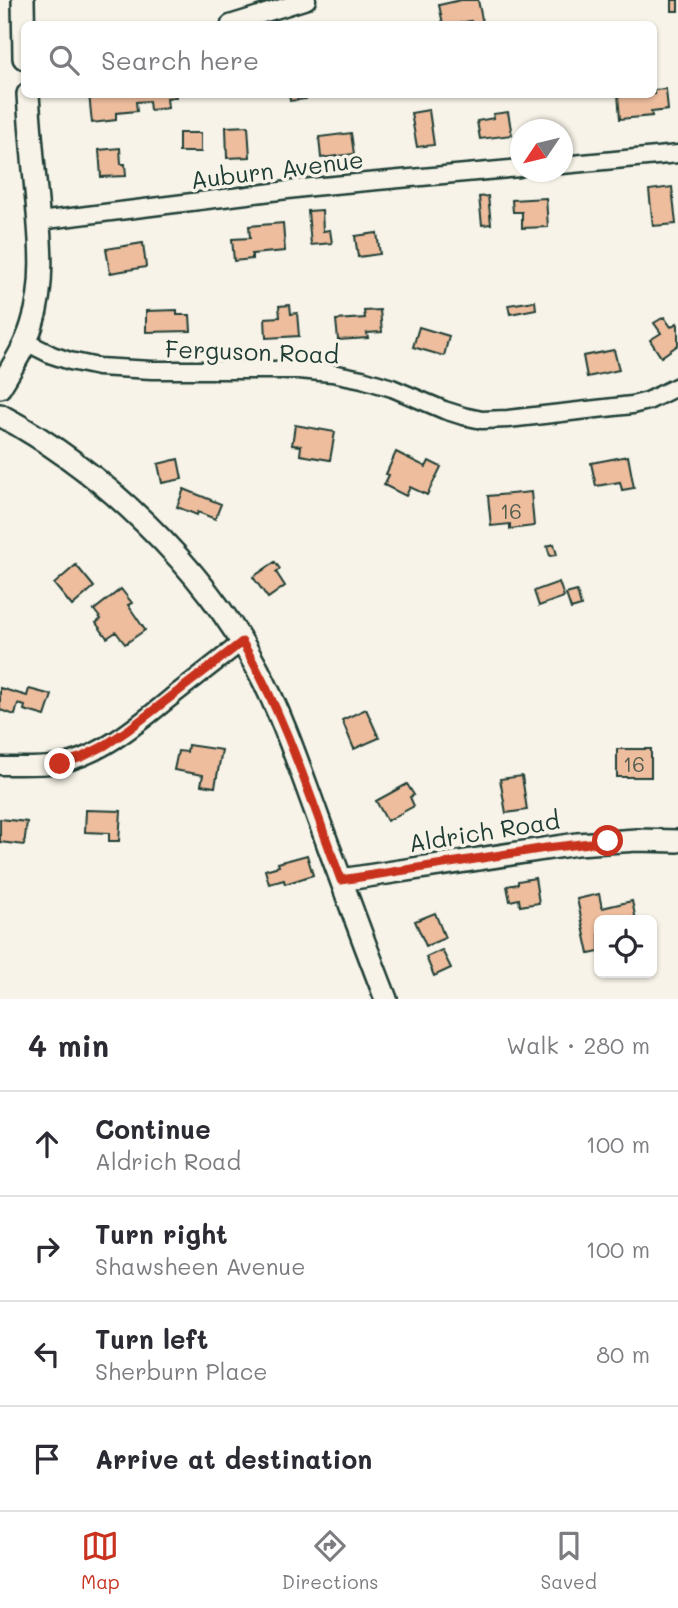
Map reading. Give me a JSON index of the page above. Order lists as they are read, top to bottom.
{
  "streets": {
    "main road": ["Aldrich Road"],
    "street": ["Auburn Avenue", "Ferguson Road"]
  },
  "house_numbers": ["16", "16"],
  "north": "bottom left",
  "page": {
    "search": "Search here",
    "heading": ["4 min", "Walk · 280 m"],
    "list": [
      ["Continue", "Aldrich Road", "100 m"],
      ["Turn right", "Shawsheen Avenue", "100 m"],
      ["Turn left", "Sherburn Place", "80 m"],
      "Arrive at destination"
    ],
    "nav": ["Map", "Directions", "Saved"]
  }
}
